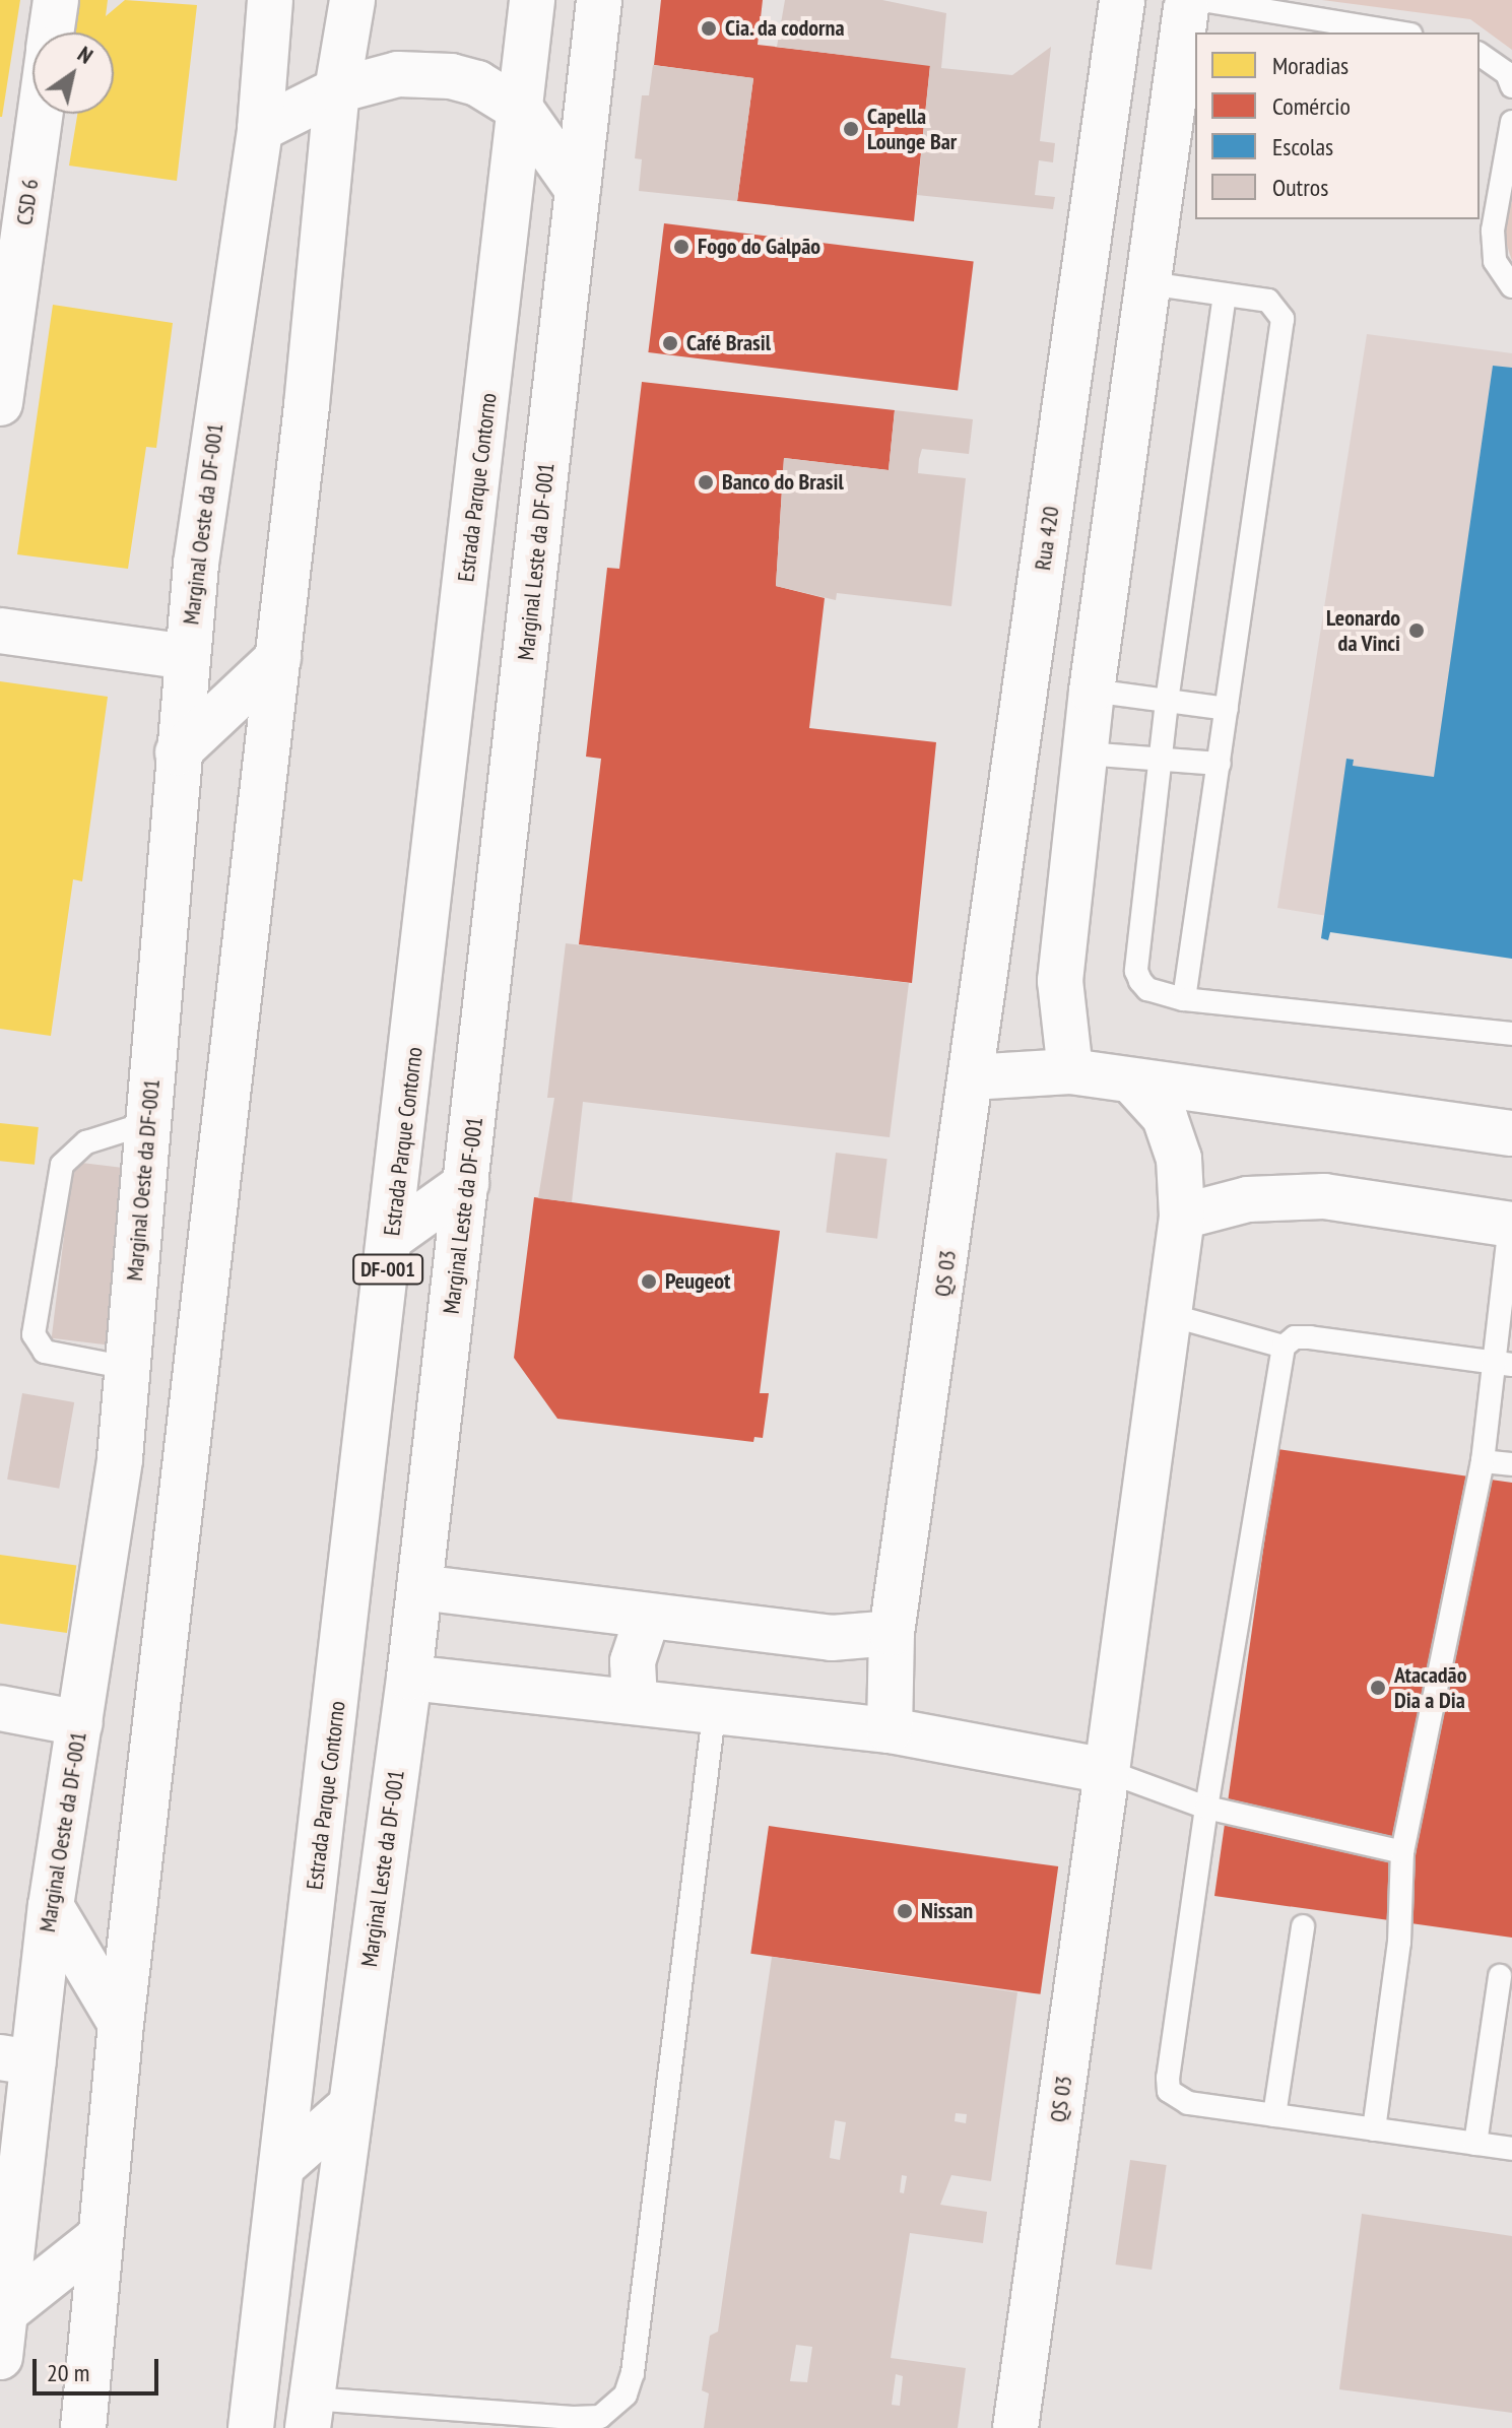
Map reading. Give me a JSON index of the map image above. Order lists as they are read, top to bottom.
{
  "streets": {
    "main road": [
      "CSD 6",
      "Estrada Parque Contorno",
      "Marginal Oeste da DF-001",
      "Rua 420",
      "Marginal Leste da DF-001",
      "DF-001",
      "QS 03"
    ]
  },
  "crossings": [
    ["Rua 420", "QS 03"]
  ],
  "places": [
    "Cia. da codorna",
    "Capella Lounge Bar",
    "Fogo do Galpão",
    "Café Brasil",
    "Banco do Brasil",
    "Leonardo da Vinci",
    "Peugeot",
    "Atacadão Dia a Dia",
    "Nissan"
  ],
  "legend": [
    "Moradias",
    "Comércio",
    "Escolas",
    "Outros"
  ],
  "scale_bar": "20 m",
  "north": "top right"
}
